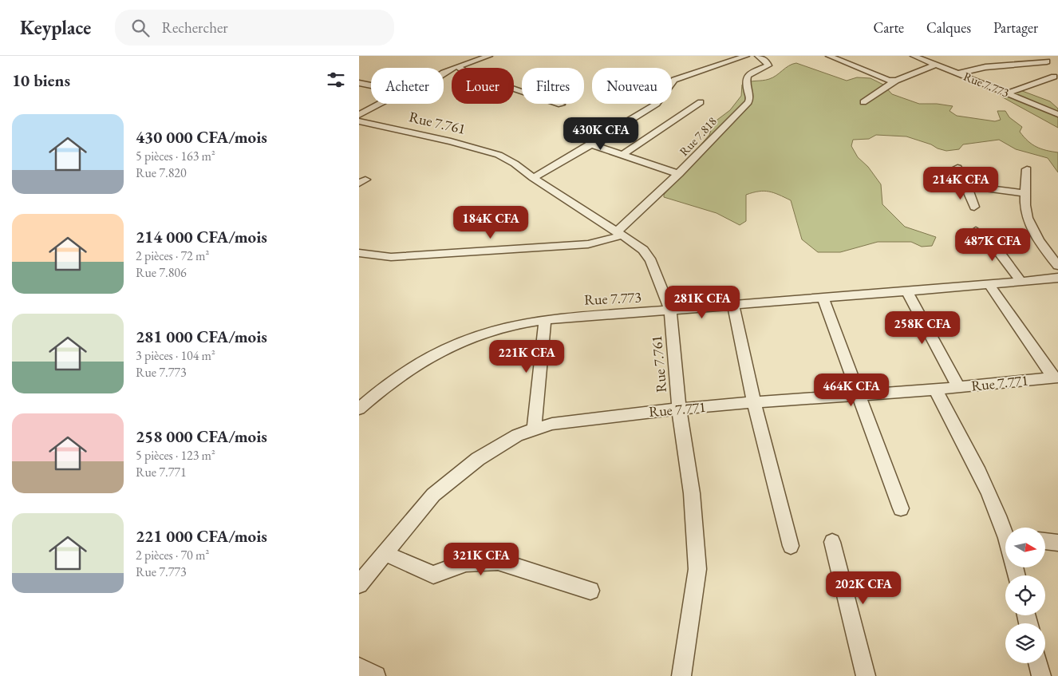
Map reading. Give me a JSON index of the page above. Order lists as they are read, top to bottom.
{
  "streets": {
    "street": [
      "Rue 7.773",
      "Rue 7.761",
      "Rue 7.818",
      "Rue 7.771"
    ]
  },
  "crossings": [
    ["Rue 7.773", "Rue 7.761"],
    ["Rue 7.761", "Rue 7.818"],
    ["Rue 7.761", "Rue 7.771"]
  ],
  "north": "right",
  "page": {
    "header": "Keyplace",
    "search": "Rechercher",
    "nav": ["Carte", "Calques", "Partager"],
    "heading": "10 biens",
    "chip": [
      "Acheter",
      "Louer",
      "Filtres",
      "Nouveau"
    ],
    "list": [
      {
        "name": "430 000 CFA/mois",
        "note": "5 pièces · 163 m² · Rue 7.820"
      },
      {
        "name": "214 000 CFA/mois",
        "note": "2 pièces · 72 m² · Rue 7.806"
      },
      {
        "name": "281 000 CFA/mois",
        "note": "3 pièces · 104 m² · Rue 7.773"
      },
      {
        "name": "258 000 CFA/mois",
        "note": "5 pièces · 123 m² · Rue 7.771"
      },
      {
        "name": "221 000 CFA/mois",
        "note": "2 pièces · 70 m² · Rue 7.773"
      }
    ],
    "price": [
      "430K CFA",
      "214K CFA",
      "184K CFA",
      "487K CFA",
      "281K CFA",
      "258K CFA",
      "221K CFA",
      "464K CFA",
      "321K CFA",
      "202K CFA"
    ]
  }
}
